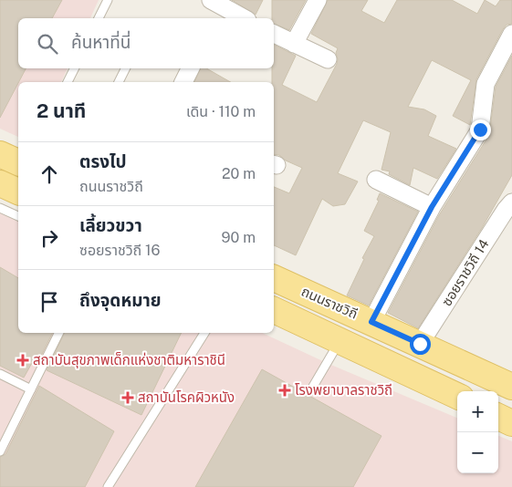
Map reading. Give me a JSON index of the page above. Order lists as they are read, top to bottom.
{
  "streets": {
    "main road": ["ถนนราชวิถี"],
    "street": ["ซอยราชวิถี 14"]
  },
  "crossings": [
    ["ซอยราชวิถี 14", "ถนนราชวิถี"]
  ],
  "places": {
    "health": ["สถาบันสุขภาพเด็กแห่งชาติมหาราชินี", "โรงพยาบาลราชวิถี", "สถาบันโรคผิวหนัง"]
  },
  "page": {
    "search": "ค้นหาที่นี่",
    "heading": ["2 นาที", "เดิน · 110 m"],
    "list": [
      ["ตรงไป", "ถนนราชวิถี", "20 m"],
      ["เลี้ยวขวา", "ซอยราชวิถี 16", "90 m"],
      "ถึงจุดหมาย"
    ],
    "map_buttons": ["+", "−"]
  }
}
